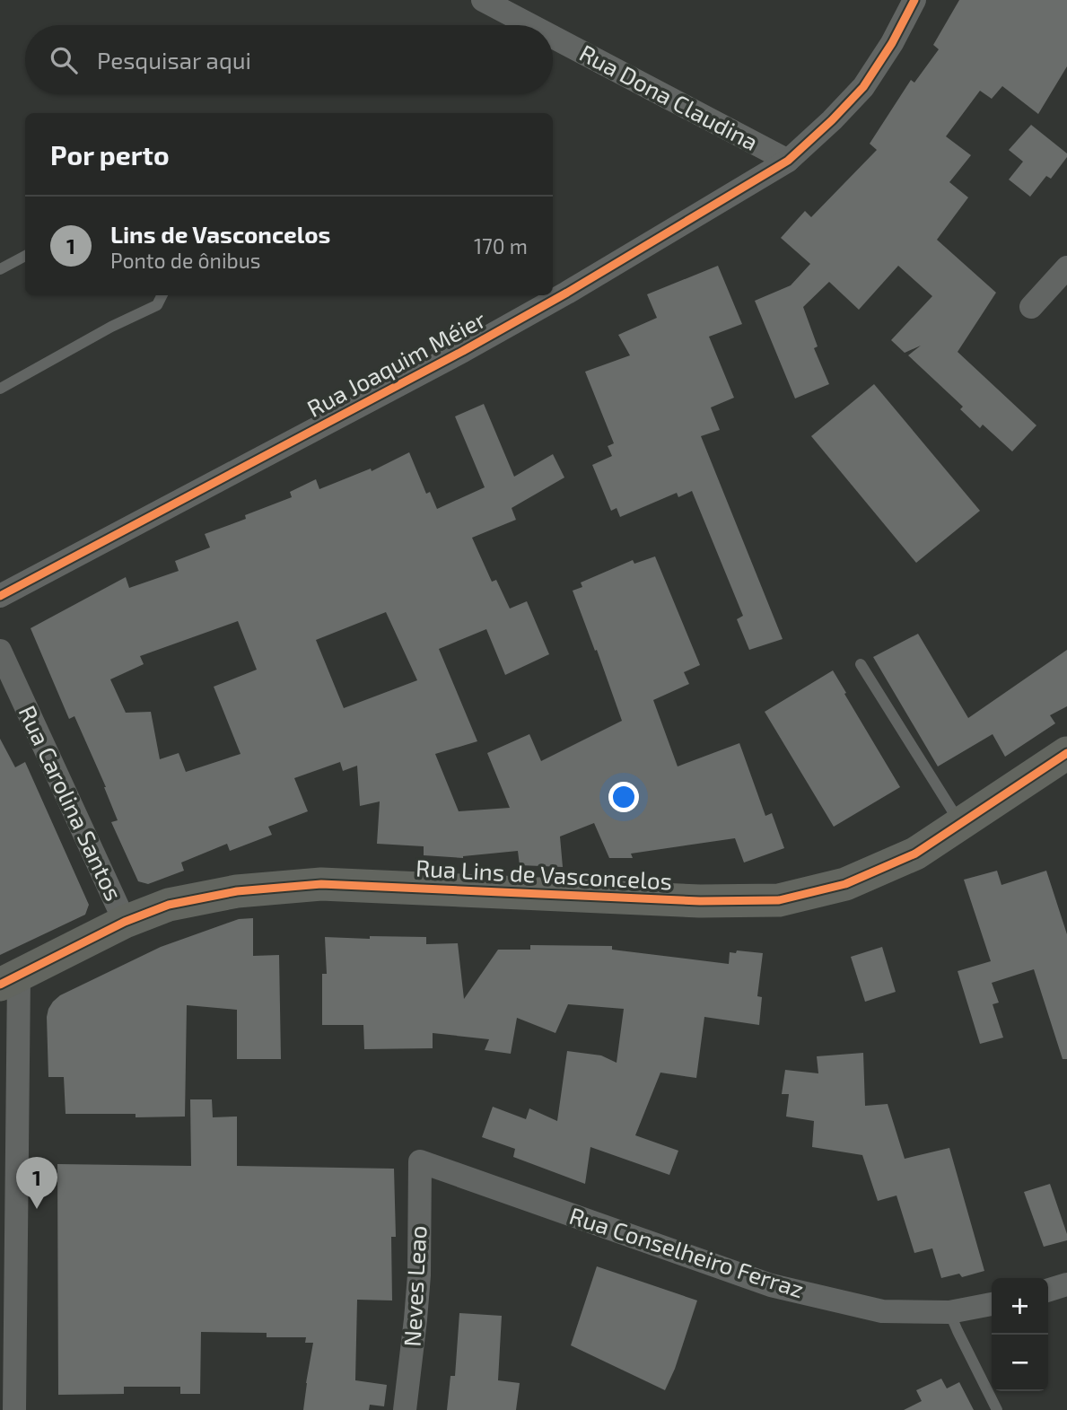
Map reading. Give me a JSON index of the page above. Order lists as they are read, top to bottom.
{
  "streets": {
    "street": [
      "Rua Dona Claudina",
      "Rua Joaquim Méier",
      "Rua Carolina Santos",
      "Rua Lins de Vasconcelos",
      "Rua Conselheiro Ferraz",
      "Neves Leao"
    ]
  },
  "crossings": [
    ["Rua Dona Claudina", "Rua Joaquim Méier"],
    ["Rua Carolina Santos", "Rua Lins de Vasconcelos"],
    ["Rua Conselheiro Ferraz", "Neves Leao"]
  ],
  "page": {
    "search": "Pesquisar aqui",
    "heading": "Por perto",
    "list": [
      {
        "mark": "1",
        "name": "Lins de Vasconcelos",
        "note": "Ponto de ônibus",
        "value": "170 m"
      }
    ],
    "pins": "1",
    "map_buttons": ["+", "−"]
  }
}
